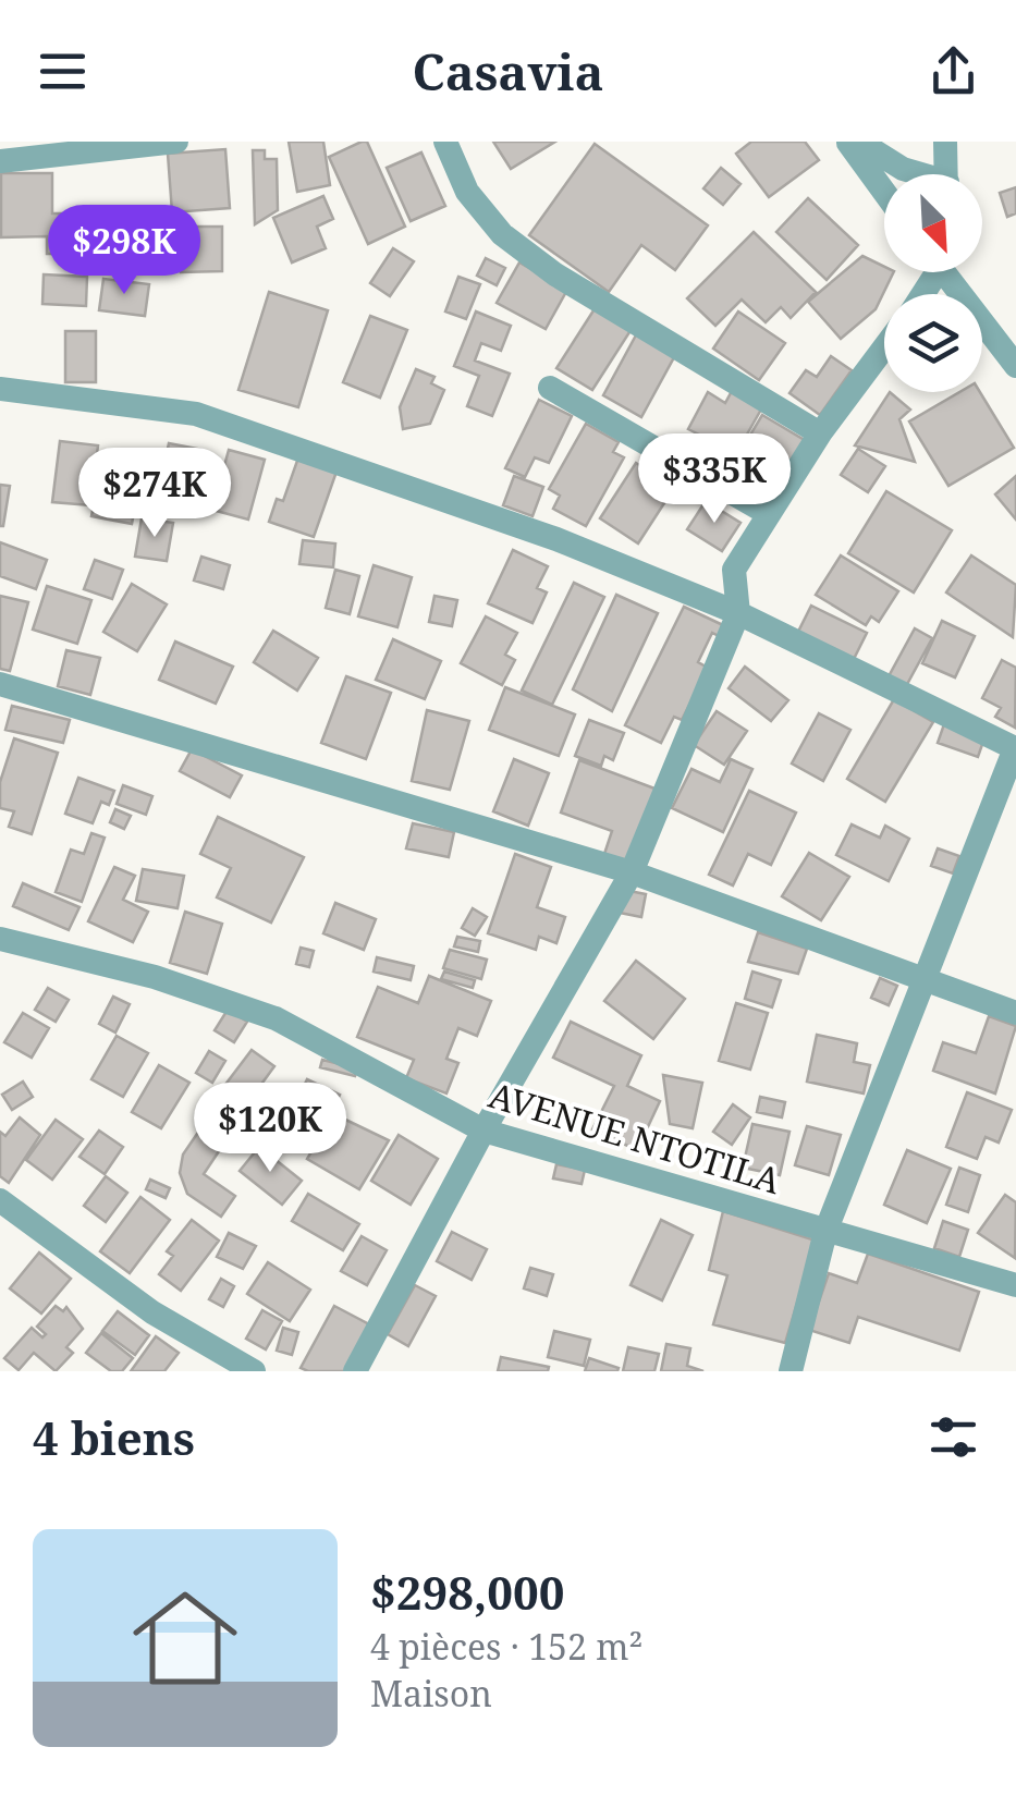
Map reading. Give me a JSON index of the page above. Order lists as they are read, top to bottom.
{
  "streets": {
    "street": ["AVENUE NTOTILA"]
  },
  "north": "bottom right",
  "page": {
    "header": "Casavia",
    "price": [
      "$298K",
      "$335K",
      "$274K",
      "$120K"
    ],
    "heading": "4 biens",
    "list": [
      {
        "name": "$298,000",
        "note": "4 pièces · 152 m² · Maison"
      }
    ]
  }
}
